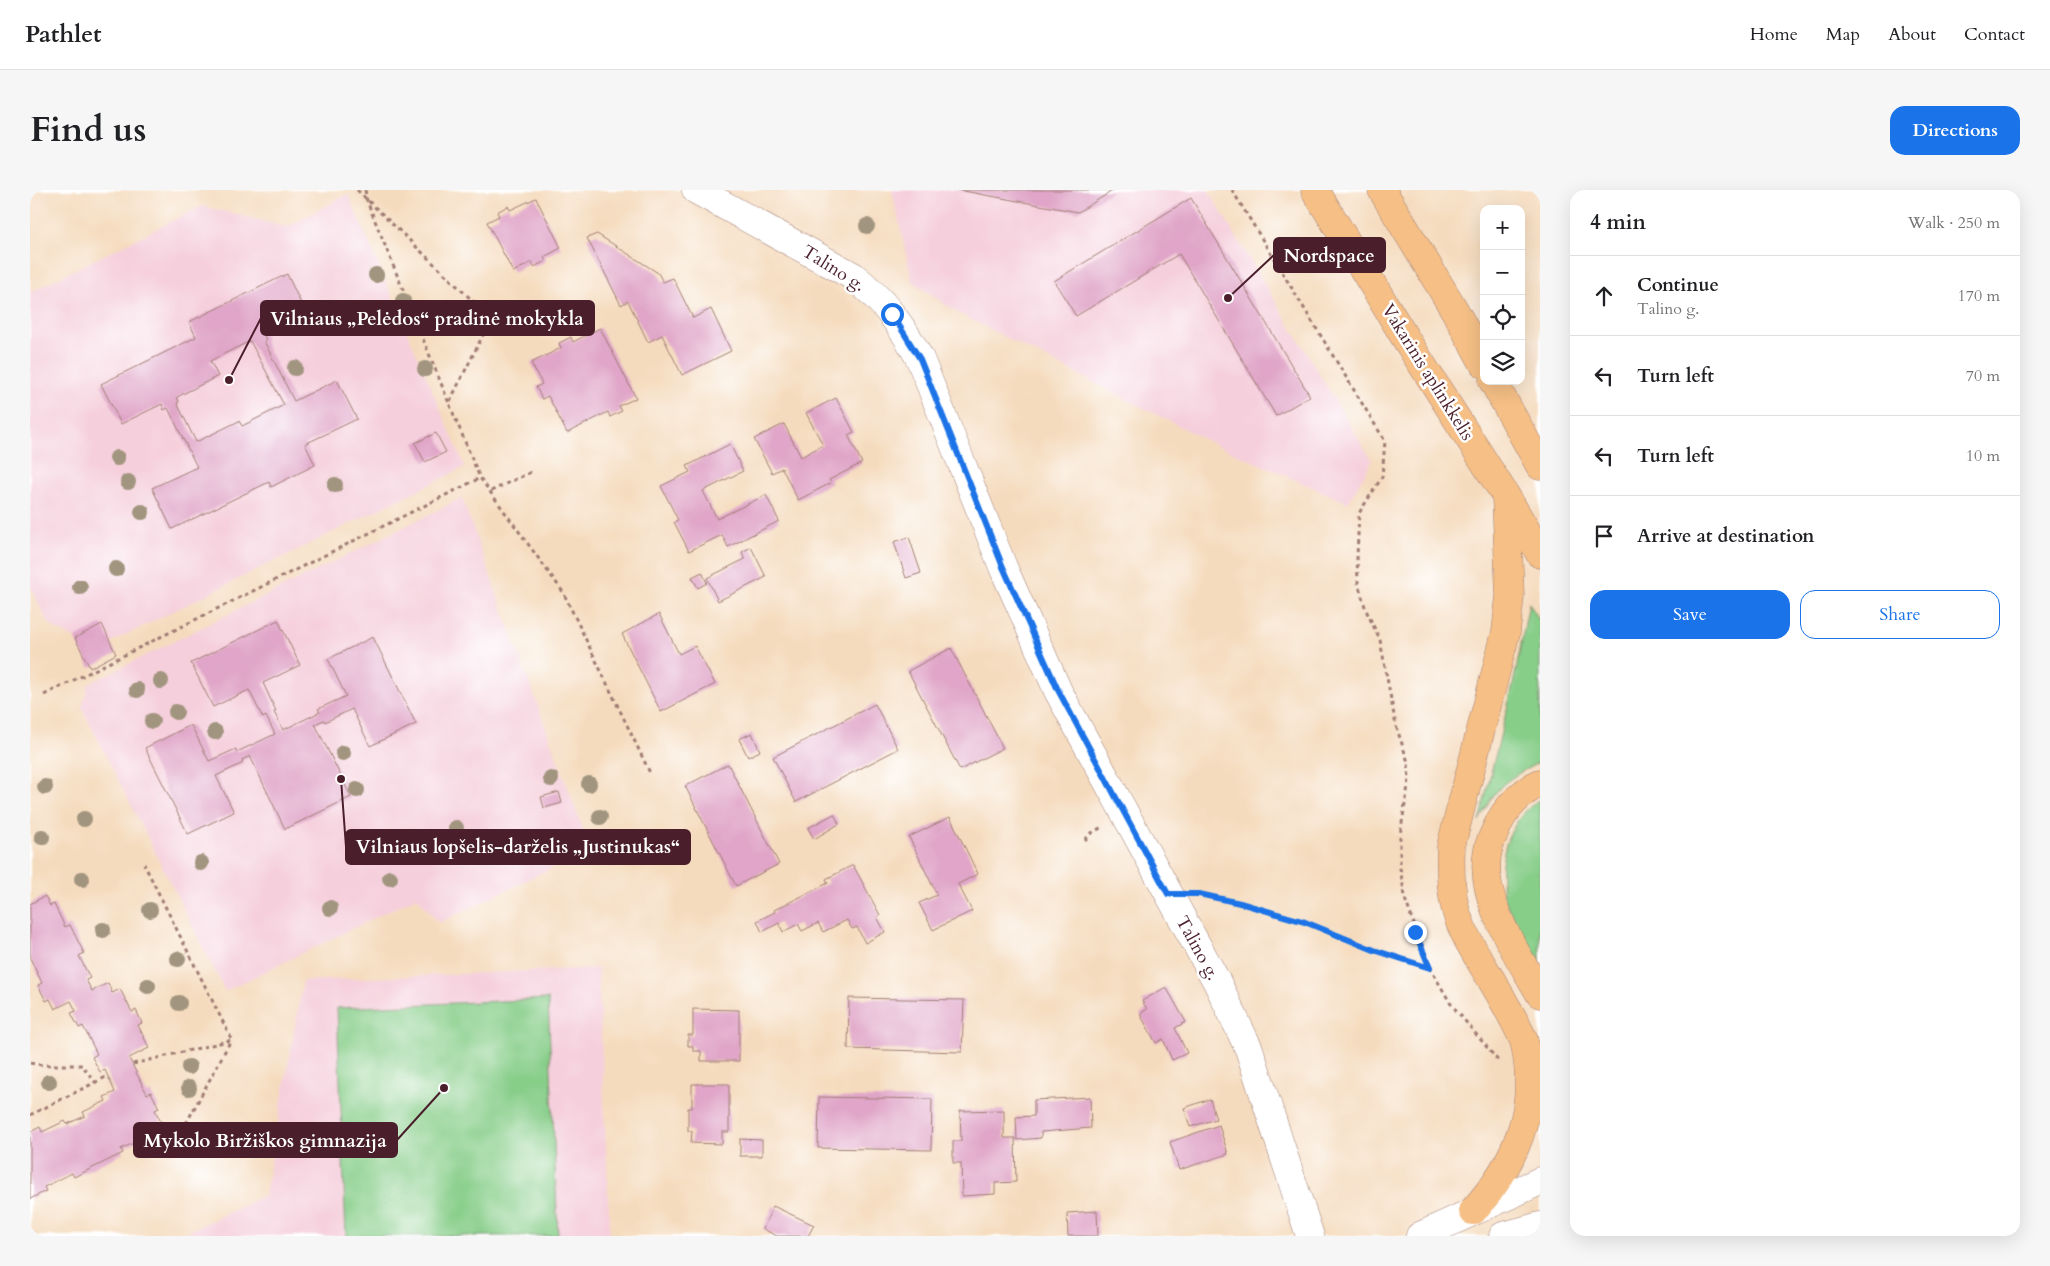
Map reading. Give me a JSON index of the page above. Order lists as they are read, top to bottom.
{
  "streets": {
    "highway": ["Vakarinis aplinkkelis"],
    "street": ["Talino g."]
  },
  "places": [
    "Nordspace",
    "Vilniaus „Pelėdos“ pradinė mokykla",
    "Vilniaus lopšelis-darželis „Justinukas“",
    "Mykolo Biržiškos gimnazija"
  ],
  "page": {
    "header": "Pathlet",
    "nav": [
      "Home",
      "Map",
      "About",
      "Contact"
    ],
    "title": "Find us",
    "buttons": [
      "Directions",
      ["Save", "Share"]
    ],
    "heading": ["4 min", "Walk · 250 m"],
    "map_buttons": ["+", "−"],
    "list": [
      ["Continue", "Talino g.", "170 m"],
      ["Turn left", "70 m"],
      ["Turn left", "10 m"],
      "Arrive at destination"
    ]
  }
}
